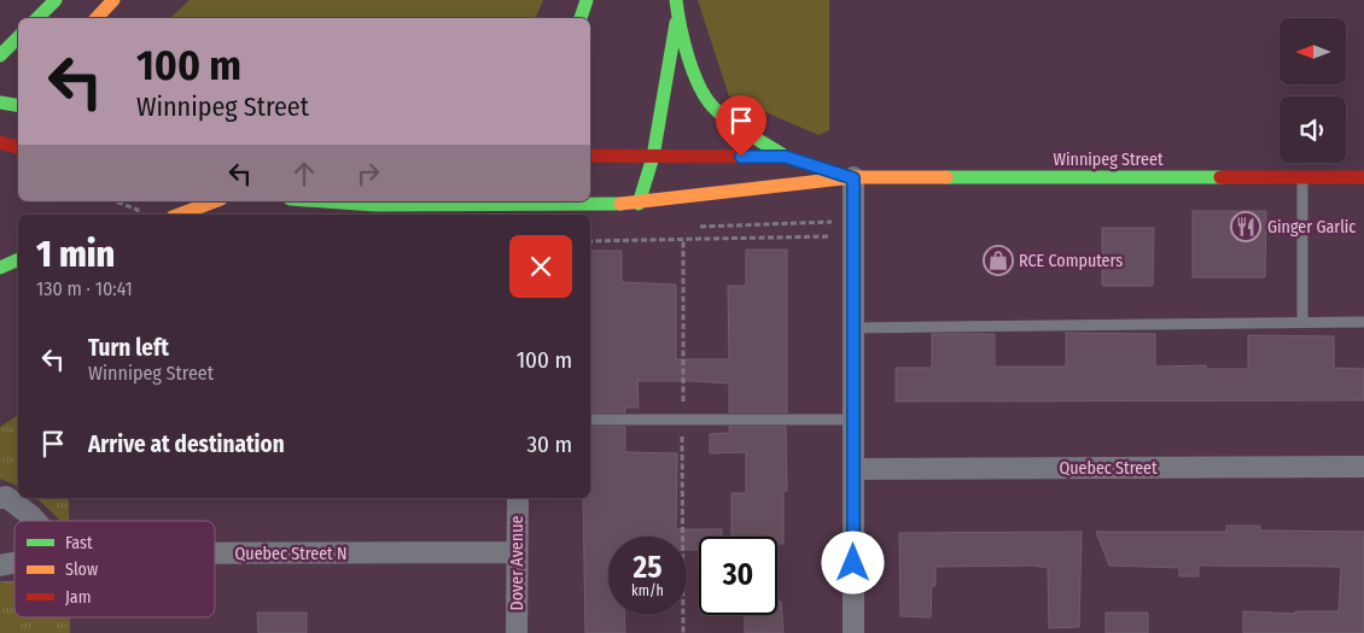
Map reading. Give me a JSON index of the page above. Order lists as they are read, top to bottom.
{
  "streets": {
    "main road": ["Winnipeg Street"],
    "street": ["Quebec Street", "Quebec Street N", "Dover Avenue"]
  },
  "crossings": [
    ["Quebec Street N", "Dover Avenue"]
  ],
  "places": {
    "restaurant": ["Ginger Garlic"],
    "shop": ["RCE Computers"]
  },
  "legend": ["Fast", "Slow", "Jam"],
  "north": "left",
  "page": {
    "turn": ["100 m", "Winnipeg Street"],
    "heading": ["1 min", "130 m · 10:41"],
    "list": [
      {
        "name": "Turn left",
        "note": "Winnipeg Street",
        "value": "100 m"
      },
      {
        "name": "Arrive at destination",
        "value": "30 m"
      }
    ],
    "speed": "25 km/h",
    "limit": "30"
  }
}
